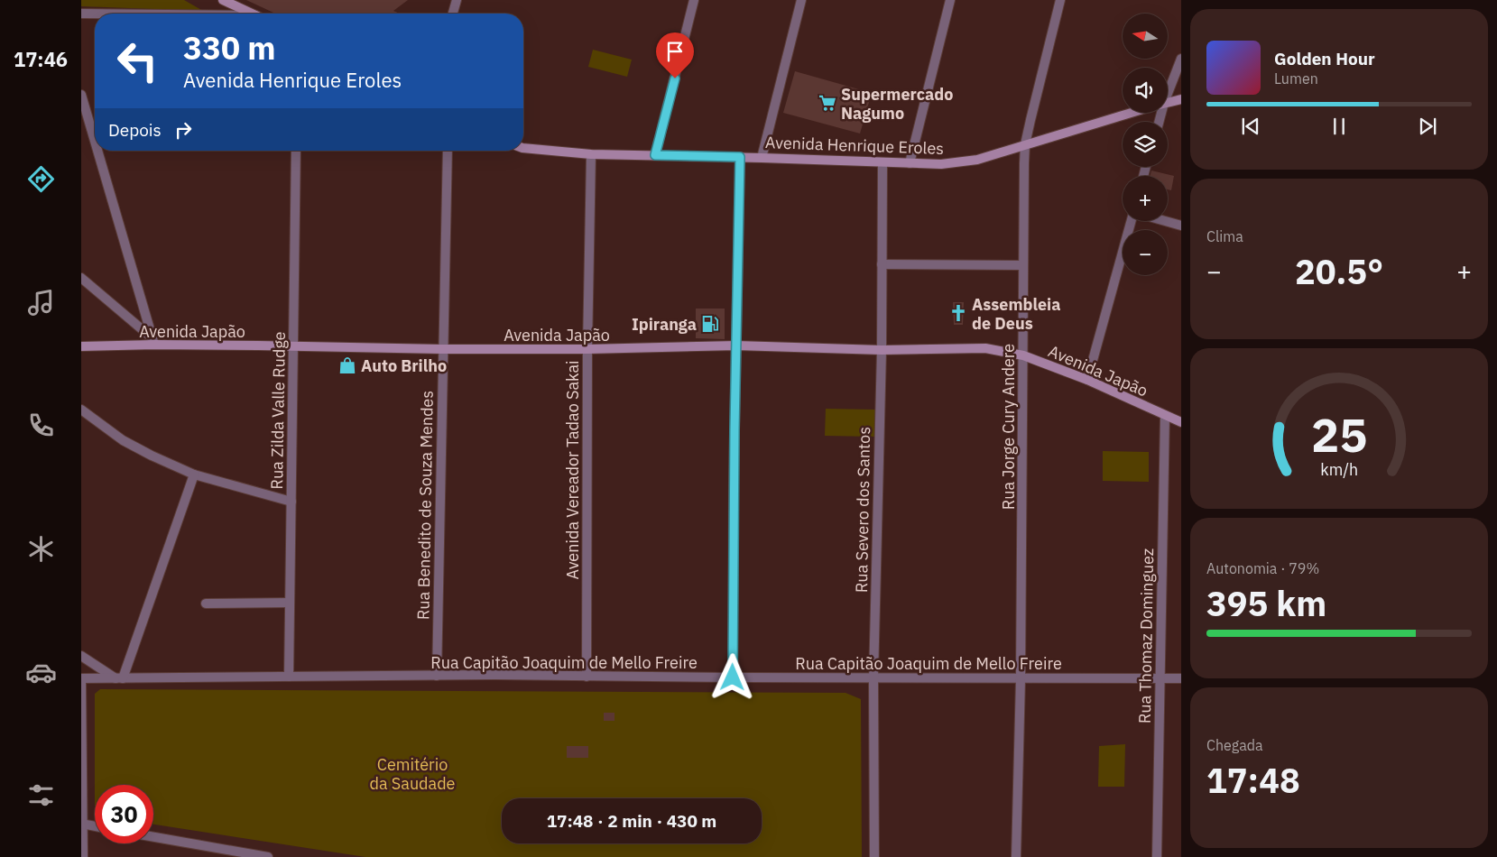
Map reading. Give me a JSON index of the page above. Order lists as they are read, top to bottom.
{
  "streets": {
    "main road": ["Avenida Henrique Eroles", "Avenida Japão"],
    "street": [
      "Rua Zilda Valle Rudge",
      "Rua Jorge Cury Andere",
      "Avenida Vereador Tadao Sakai",
      "Rua Benedito de Souza Mendes",
      "Rua Severo dos Santos",
      "Rua Thomaz Dominguez",
      "Rua Capitão Joaquim de Mello Freire"
    ]
  },
  "crossings": [
    ["Avenida Henrique Eroles", "Rua Jorge Cury Andere"],
    ["Avenida Henrique Eroles", "Avenida Vereador Tadao Sakai"],
    ["Avenida Henrique Eroles", "Rua Severo dos Santos"],
    ["Avenida Japão", "Rua Zilda Valle Rudge"],
    ["Avenida Japão", "Rua Jorge Cury Andere"],
    ["Avenida Japão", "Avenida Vereador Tadao Sakai"],
    ["Avenida Japão", "Rua Benedito de Souza Mendes"],
    ["Avenida Japão", "Rua Severo dos Santos"],
    ["Avenida Japão", "Rua Thomaz Dominguez"],
    ["Rua Zilda Valle Rudge", "Rua Capitão Joaquim de Mello Freire"],
    ["Rua Jorge Cury Andere", "Rua Capitão Joaquim de Mello Freire"],
    ["Avenida Vereador Tadao Sakai", "Rua Capitão Joaquim de Mello Freire"],
    ["Rua Benedito de Souza Mendes", "Rua Capitão Joaquim de Mello Freire"],
    ["Rua Severo dos Santos", "Rua Capitão Joaquim de Mello Freire"],
    ["Rua Thomaz Dominguez", "Rua Capitão Joaquim de Mello Freire"]
  ],
  "parks": ["Cemitério da Saudade"],
  "places": {
    "supermarket": ["Supermercado Nagumo"],
    "church": ["Assembleia de Deus"],
    "fuel station": ["Ipiranga"],
    "shop": ["Auto Brilho"]
  },
  "north": "left",
  "page": {
    "tabs": "17:46",
    "map_buttons": ["+", "−"],
    "turn": ["330 m", "Avenida Henrique Eroles"],
    "song": ["Golden Hour", "Lumen"],
    "then": "Depois",
    "tile": [
      "Clima",
      ["Autonomia · 79%", "395 km"],
      ["Chegada", "17:48"]
    ],
    "heat": ["−", "20.5°", "+"],
    "limit": "30",
    "trip": "17:48 · 2 min · 430 m",
    "gauge": ["25", "km/h"]
  }
}
